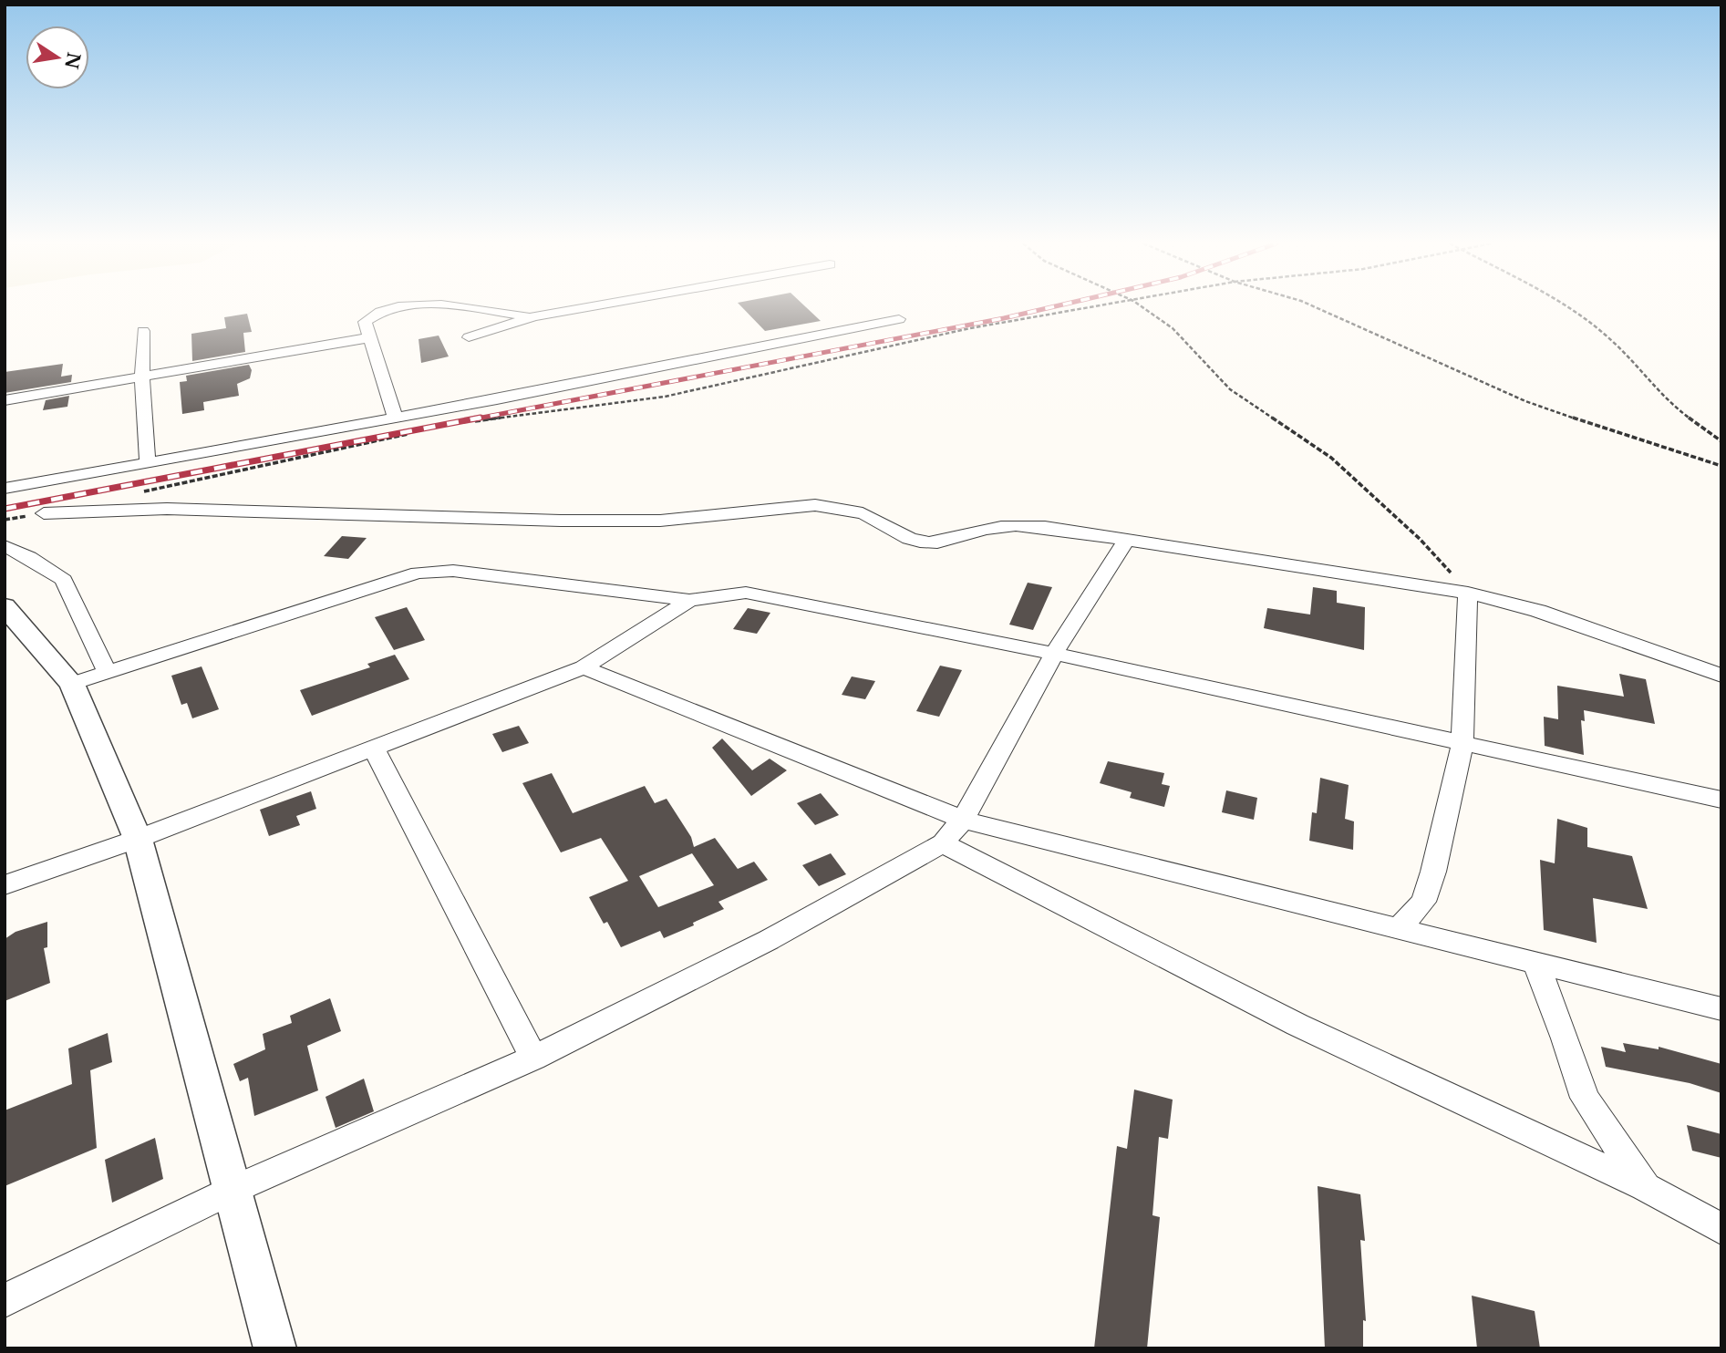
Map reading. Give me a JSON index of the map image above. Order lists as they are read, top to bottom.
{
  "north": "right"
}
